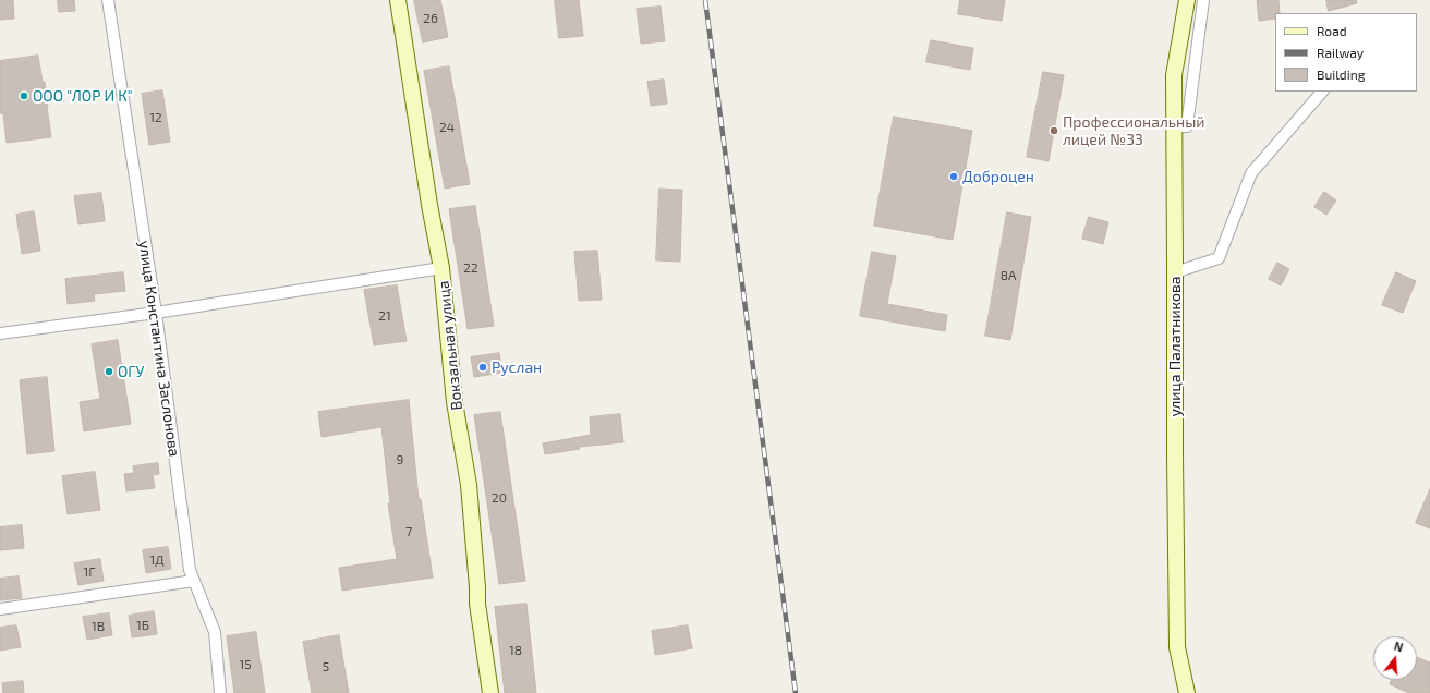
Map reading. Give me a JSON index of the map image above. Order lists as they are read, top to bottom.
{
  "streets": {
    "main road": ["Вокзальная улица", "улица Палатникова"],
    "street": ["улица Константина Заслонова"]
  },
  "places": [
    "ООО \"ЛОР И К\"",
    "Профессиональный лицей №33",
    "Доброцен",
    "Руслан",
    "ОГУ"
  ],
  "house_numbers": [
    "26",
    "12",
    "24",
    "22",
    "8А",
    "21",
    "9",
    "20",
    "7",
    "1Д",
    "1Г",
    "1Б",
    "1В",
    "18",
    "15",
    "5"
  ],
  "legend": ["Road", "Railway", "Building"],
  "north": "top"
}
